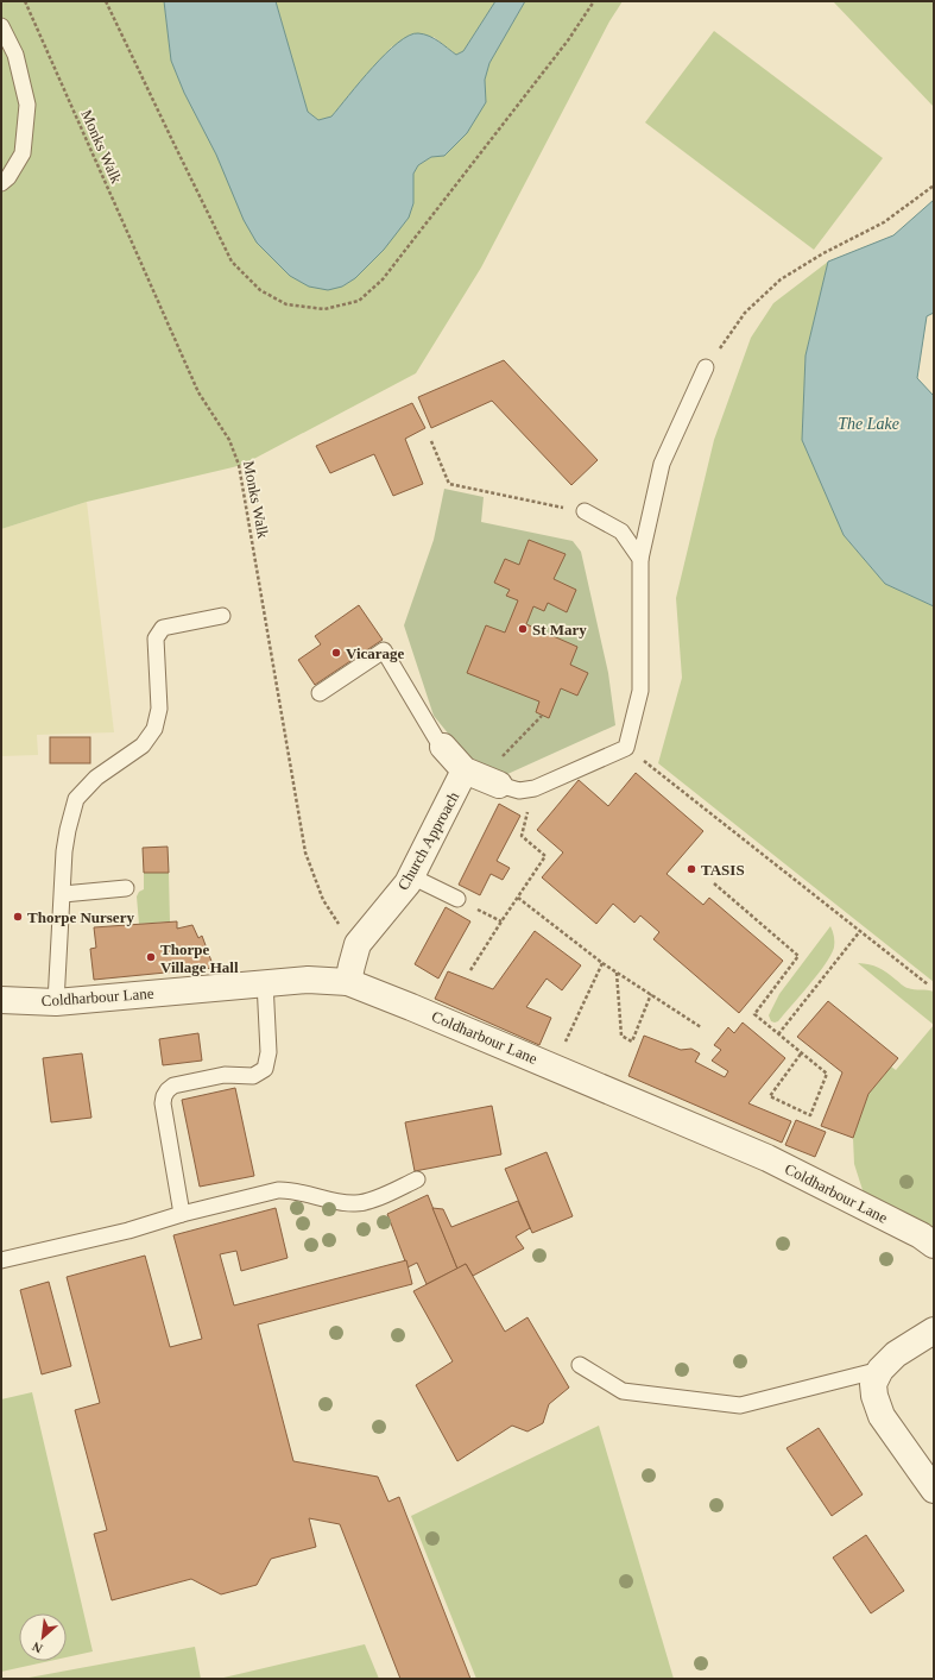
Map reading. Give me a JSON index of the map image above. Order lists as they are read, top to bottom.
{
  "streets": {
    "street": ["Church Approach", "Coldharbour Lane"],
    "path": ["Monks Walk"]
  },
  "crossings": [
    ["Monks Walk", "Church Approach"],
    ["Church Approach", "Coldharbour Lane"]
  ],
  "water": ["The Lake"],
  "places": [
    "St Mary",
    "Vicarage",
    "TASIS",
    "Thorpe Nursery",
    "Thorpe Village Hall"
  ],
  "north": "bottom left"
}
